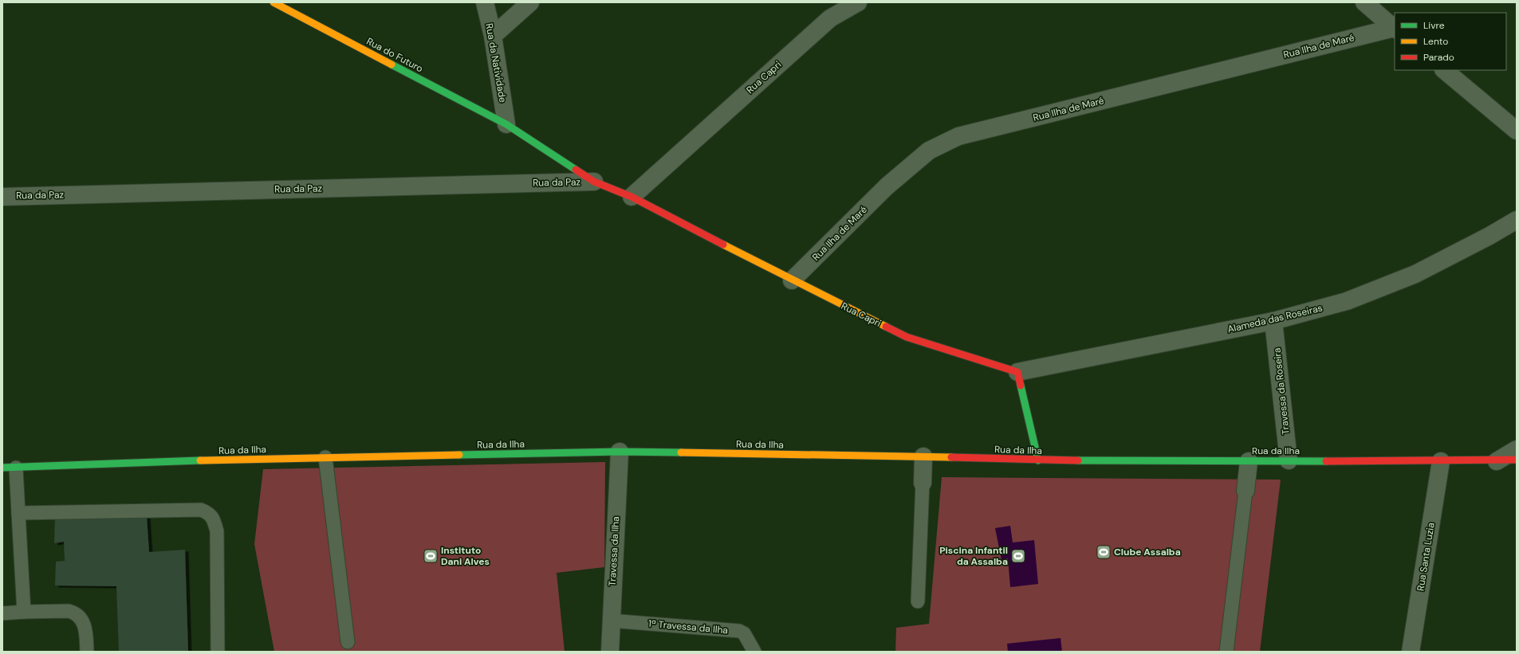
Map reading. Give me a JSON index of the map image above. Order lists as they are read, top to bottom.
{
  "streets": {
    "main road": ["Rua do Futuro", "Rua Capri", "Rua da Ilha"],
    "street": [
      "Rua Ilha de Maré",
      "Rua da Natividade",
      "Rua da Paz",
      "Alameda das Roseiras",
      "Travessa da Roseira",
      "Travessa da Ilha",
      "Rua Santa Luzia"
    ],
    "lane": ["1ª Travessa da Ilha"]
  },
  "crossings": [
    ["Rua Ilha de Maré", "Rua Capri"],
    ["Rua do Futuro", "Rua da Natividade"],
    ["Rua do Futuro", "Rua Capri"],
    ["Rua da Natividade", "Rua Capri"],
    ["Rua Capri", "Rua da Paz"],
    ["Rua Capri", "Alameda das Roseiras"],
    ["Alameda das Roseiras", "Travessa da Roseira"],
    ["Travessa da Roseira", "Rua da Ilha"],
    ["Rua da Ilha", "Travessa da Ilha"],
    ["Rua da Ilha", "Rua Santa Luzia"],
    ["Travessa da Ilha", "1ª Travessa da Ilha"]
  ],
  "places": {
    "sports": ["Clube Assalba", "Instituto Dani Alves", "Piscina Infantil da Assalba"]
  },
  "legend": ["Livre", "Lento", "Parado"]
}
